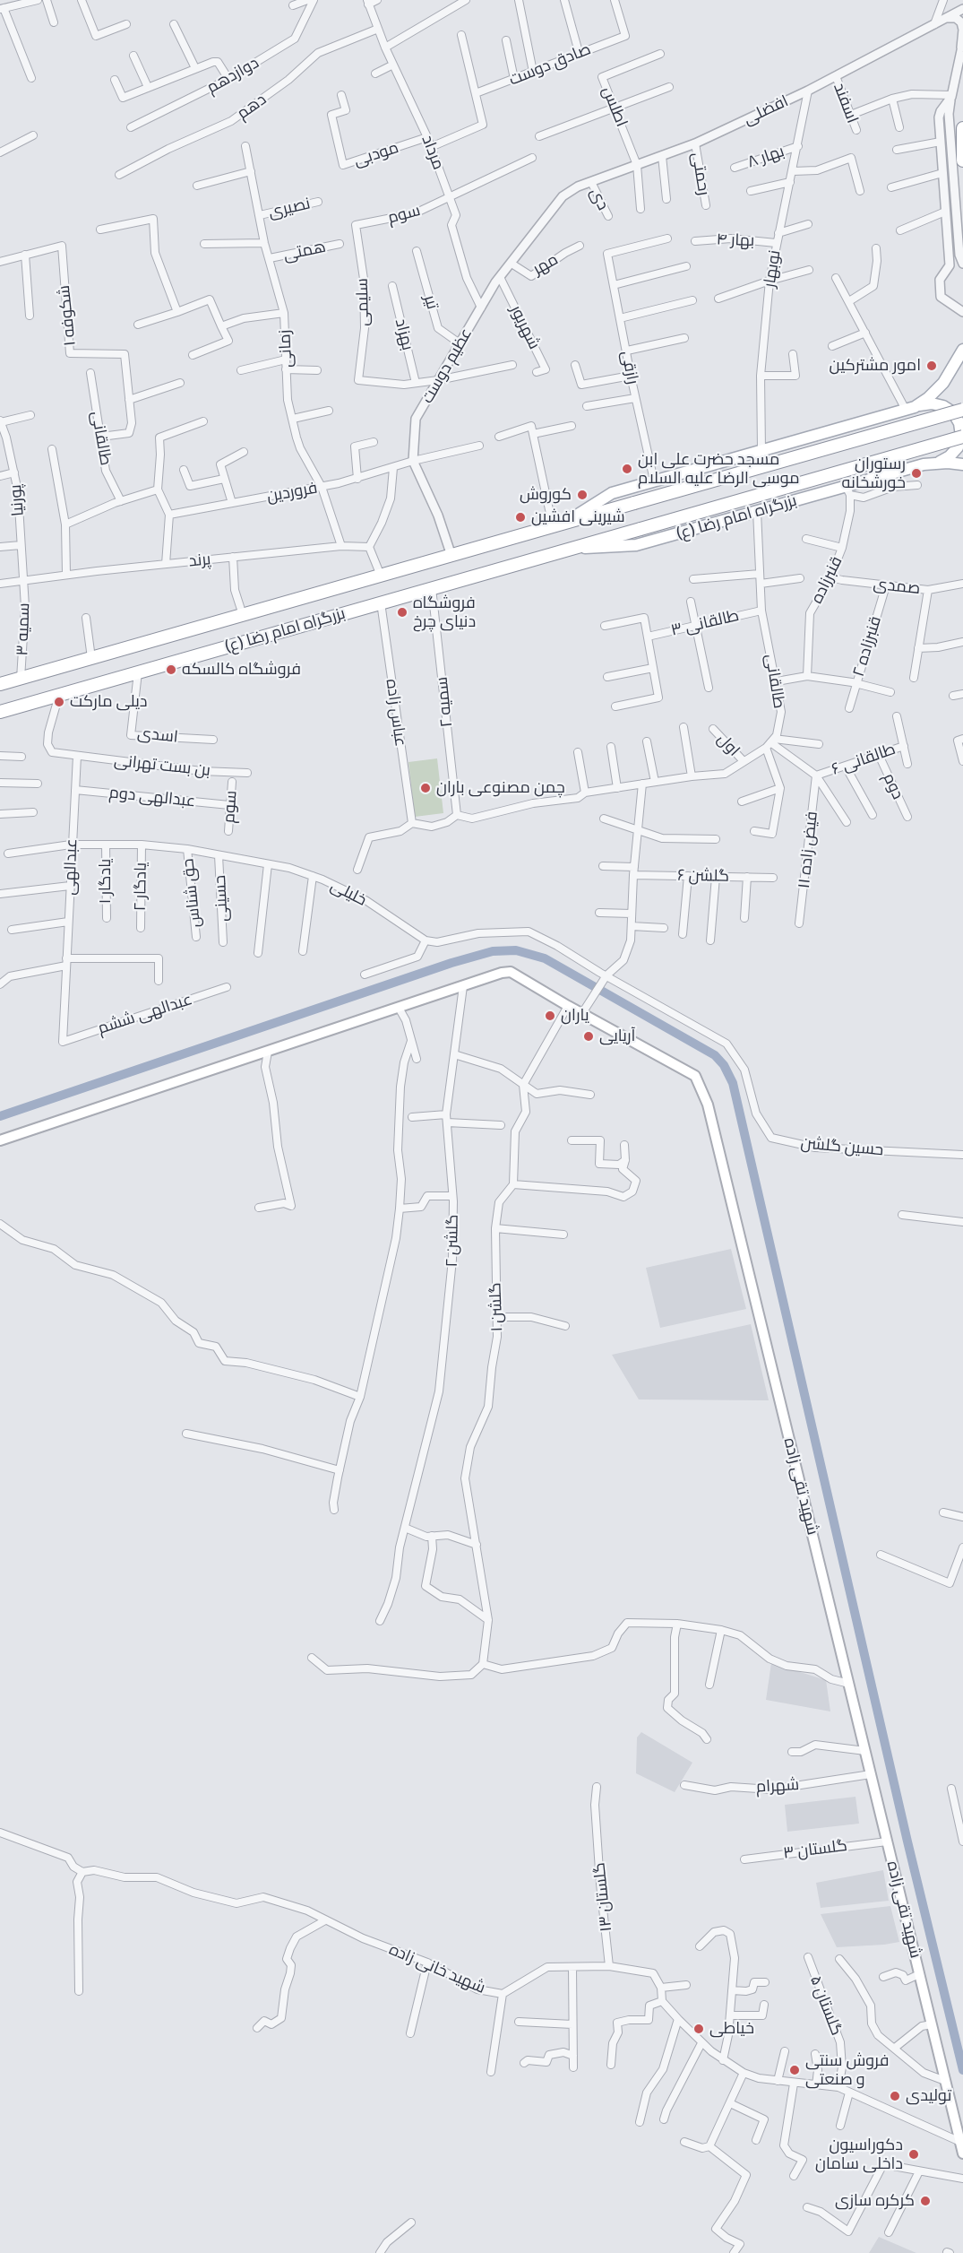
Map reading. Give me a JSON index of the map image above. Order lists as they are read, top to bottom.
{
  "streets": {
    "highway": ["بزرگراه امام رضا (ع)"],
    "main road": ["شهید تقی زاده"],
    "street": [
      "صادق دوست",
      "دوازدهم",
      "اسفند",
      "دهم",
      "اطلس",
      "افضلی",
      "مرداد",
      "مودبی",
      "بهار ۸",
      "رحمتی",
      "دی",
      "نصیری",
      "سوم",
      "بهار ۴",
      "همتی",
      "مهر",
      "نوبهار",
      "سلیمی",
      "تیر",
      "شکوفه ۱",
      "شهریور",
      "بهزاد",
      "زمانی",
      "عظیم دوست",
      "رازقی",
      "طالقانی",
      "فروردین",
      "پورنیا",
      "پرند",
      "قنبرزاده",
      "صمدی",
      "طالقانی ۳",
      "سمیه ۳",
      "قنبرزاده ۲",
      "سمیه ۲",
      "عباس زاده",
      "اسدی",
      "اول",
      "طالقانی ۶",
      "بن بست تهرانی",
      "دوم",
      "عبدالهی دوم",
      "فیض زاده ۱۱",
      "عبدالهی",
      "گلشن ۶",
      "یادگار ۱",
      "یادگار ۲",
      "حق شناس",
      "خلیلی",
      "حسینی",
      "عبدالهی ششم",
      "حسین گلشن",
      "گلشن ۲",
      "گلشن ۱",
      "شهرام",
      "گلستان ۳",
      "گلستان ۱۳",
      "شهید خانی زاده",
      "گلستان ۵"
    ]
  },
  "crossings": [
    ["اسفند", "افضلی"],
    ["دهم", "مرداد"],
    ["اطلس", "افضلی"],
    ["افضلی", "رحمتی"],
    ["افضلی", "دی"],
    ["افضلی", "نوبهار"],
    ["افضلی", "عظیم دوست"],
    ["مرداد", "مودبی"],
    ["مرداد", "سوم"],
    ["مرداد", "عظیم دوست"],
    ["بهار ۸", "نوبهار"],
    ["نصیری", "زمانی"],
    ["سوم", "سلیمی"],
    ["سوم", "عبدالهی دوم"],
    ["بهار ۴", "نوبهار"],
    ["همتی", "زمانی"],
    ["مهر", "عظیم دوست"],
    ["نوبهار", "بزرگراه امام رضا (ع)"],
    ["سلیمی", "بهزاد"],
    ["تیر", "عظیم دوست"],
    ["شکوفه ۱", "طالقانی"],
    ["شهریور", "عظیم دوست"],
    ["زمانی", "فروردین"],
    ["زمانی", "پرند"],
    ["عظیم دوست", "فروردین"],
    ["عظیم دوست", "بزرگراه امام رضا (ع)"],
    ["رازقی", "بزرگراه امام رضا (ع)"],
    ["طالقانی", "بزرگراه امام رضا (ع)"],
    ["طالقانی", "طالقانی ۳"],
    ["طالقانی", "طالقانی ۶"],
    ["پورنیا", "پرند"],
    ["پورنیا", "سمیه ۳"],
    ["بزرگراه امام رضا (ع)", "قنبرزاده"],
    ["بزرگراه امام رضا (ع)", "سمیه ۳"],
    ["بزرگراه امام رضا (ع)", "سمیه ۲"],
    ["بزرگراه امام رضا (ع)", "عباس زاده"],
    ["بزرگراه امام رضا (ع)", "اسدی"],
    ["پرند", "سمیه ۳"],
    ["قنبرزاده", "صمدی"],
    ["صمدی", "قنبرزاده ۲"],
    ["طالقانی ۶", "دوم"],
    ["طالقانی ۶", "فیض زاده ۱۱"],
    ["بن بست تهرانی", "عبدالهی"],
    ["عبدالهی دوم", "عبدالهی"],
    ["عبدالهی", "خلیلی"],
    ["عبدالهی", "عبدالهی ششم"],
    ["یادگار ۱", "خلیلی"],
    ["یادگار ۲", "خلیلی"],
    ["حق شناس", "خلیلی"],
    ["خلیلی", "حسینی"],
    ["گلشن ۲", "شهید تقی زاده"],
    ["شهید تقی زاده", "شهرام"],
    ["شهید تقی زاده", "گلستان ۳"],
    ["گلستان ۱۳", "شهید خانی زاده"]
  ],
  "places": [
    "امور مشترکین",
    "مسجد حضرت علی ابن موسی الرضا علیه السلام",
    "رستوران خورشخانه",
    "کوروش",
    "شیرینی افشین",
    "فروشگاه دنیای چرخ",
    "فروشگاه کالسکه",
    "دیلی مارکت",
    "چمن مصنوعی باران",
    "یاران",
    "آریایی",
    "خیاطی",
    "فروش سنتی و صنعتی",
    "تولیدی",
    "دکوراسیون داخلی سامان",
    "کرکره سازی"
  ]
}
